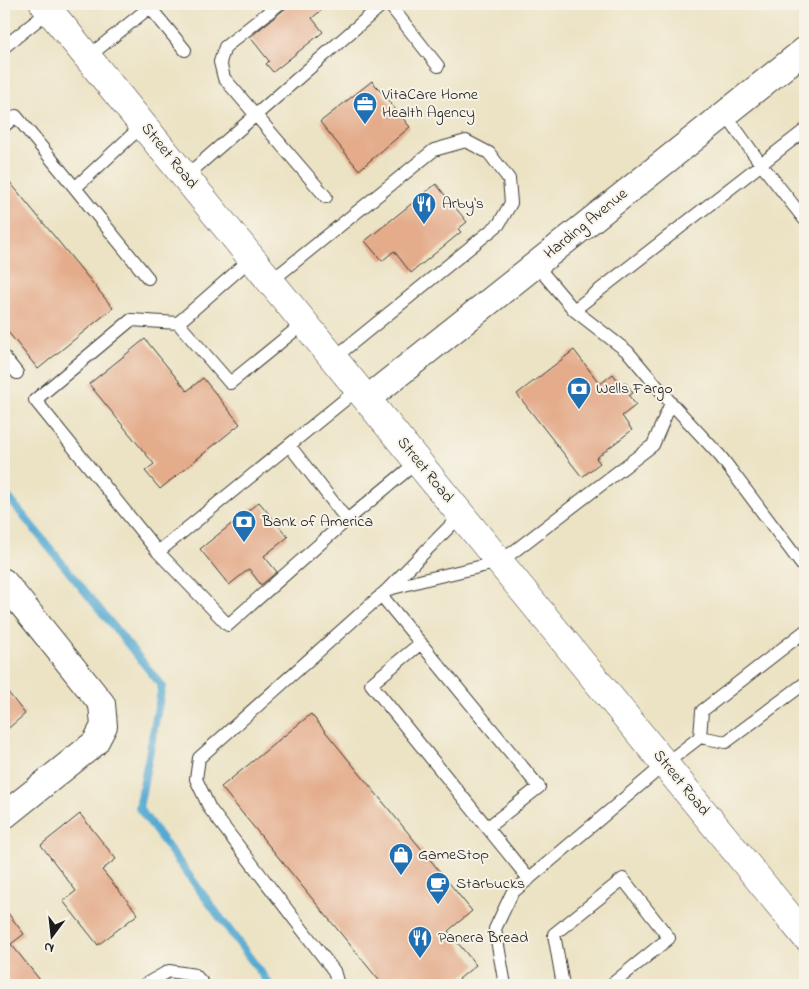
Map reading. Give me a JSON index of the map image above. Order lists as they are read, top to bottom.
{
  "streets": {
    "main road": ["Street Road"],
    "street": ["Harding Avenue"]
  },
  "crossings": [
    ["Street Road", "Harding Avenue"]
  ],
  "places": {
    "office": ["VitaCare Home Health Agency"],
    "restaurant": ["Arby's", "Panera Bread"],
    "bank": ["Wells Fargo", "Bank of America"],
    "shop": ["GameStop"],
    "cafe": ["Starbucks"]
  },
  "north": "bottom"
}
